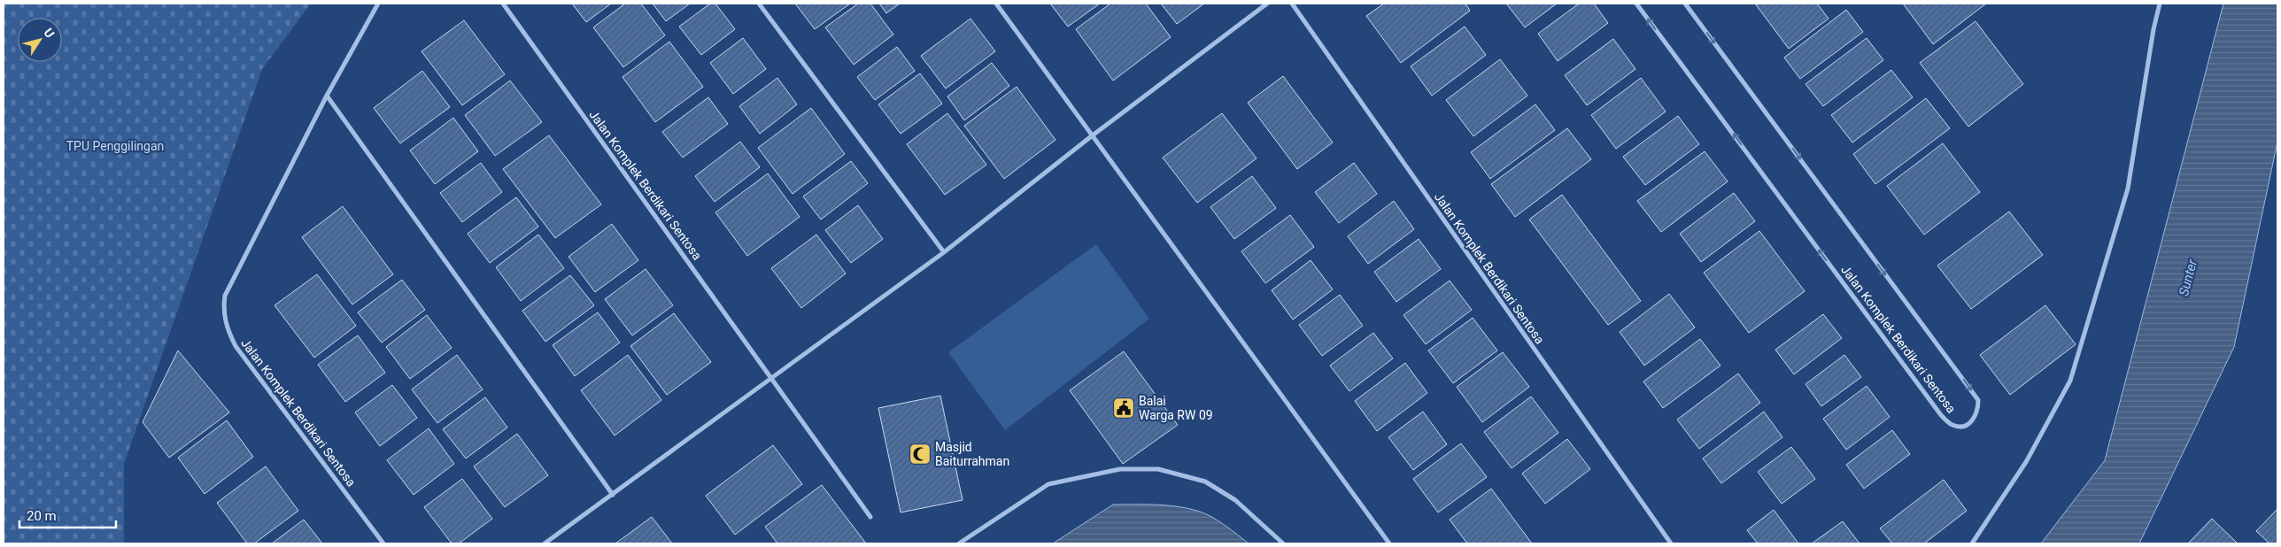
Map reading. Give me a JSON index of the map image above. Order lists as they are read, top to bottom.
{
  "streets": {
    "street": ["Jalan Komplek Berdikari Sentosa"]
  },
  "water": ["Sunter"],
  "parks": ["TPU Penggilingan"],
  "places": {
    "public building": ["Balai Warga RW 09"],
    "mosque": ["Masjid Baiturrahman"]
  },
  "scale_bar": "20 m",
  "north": "top right"
}
